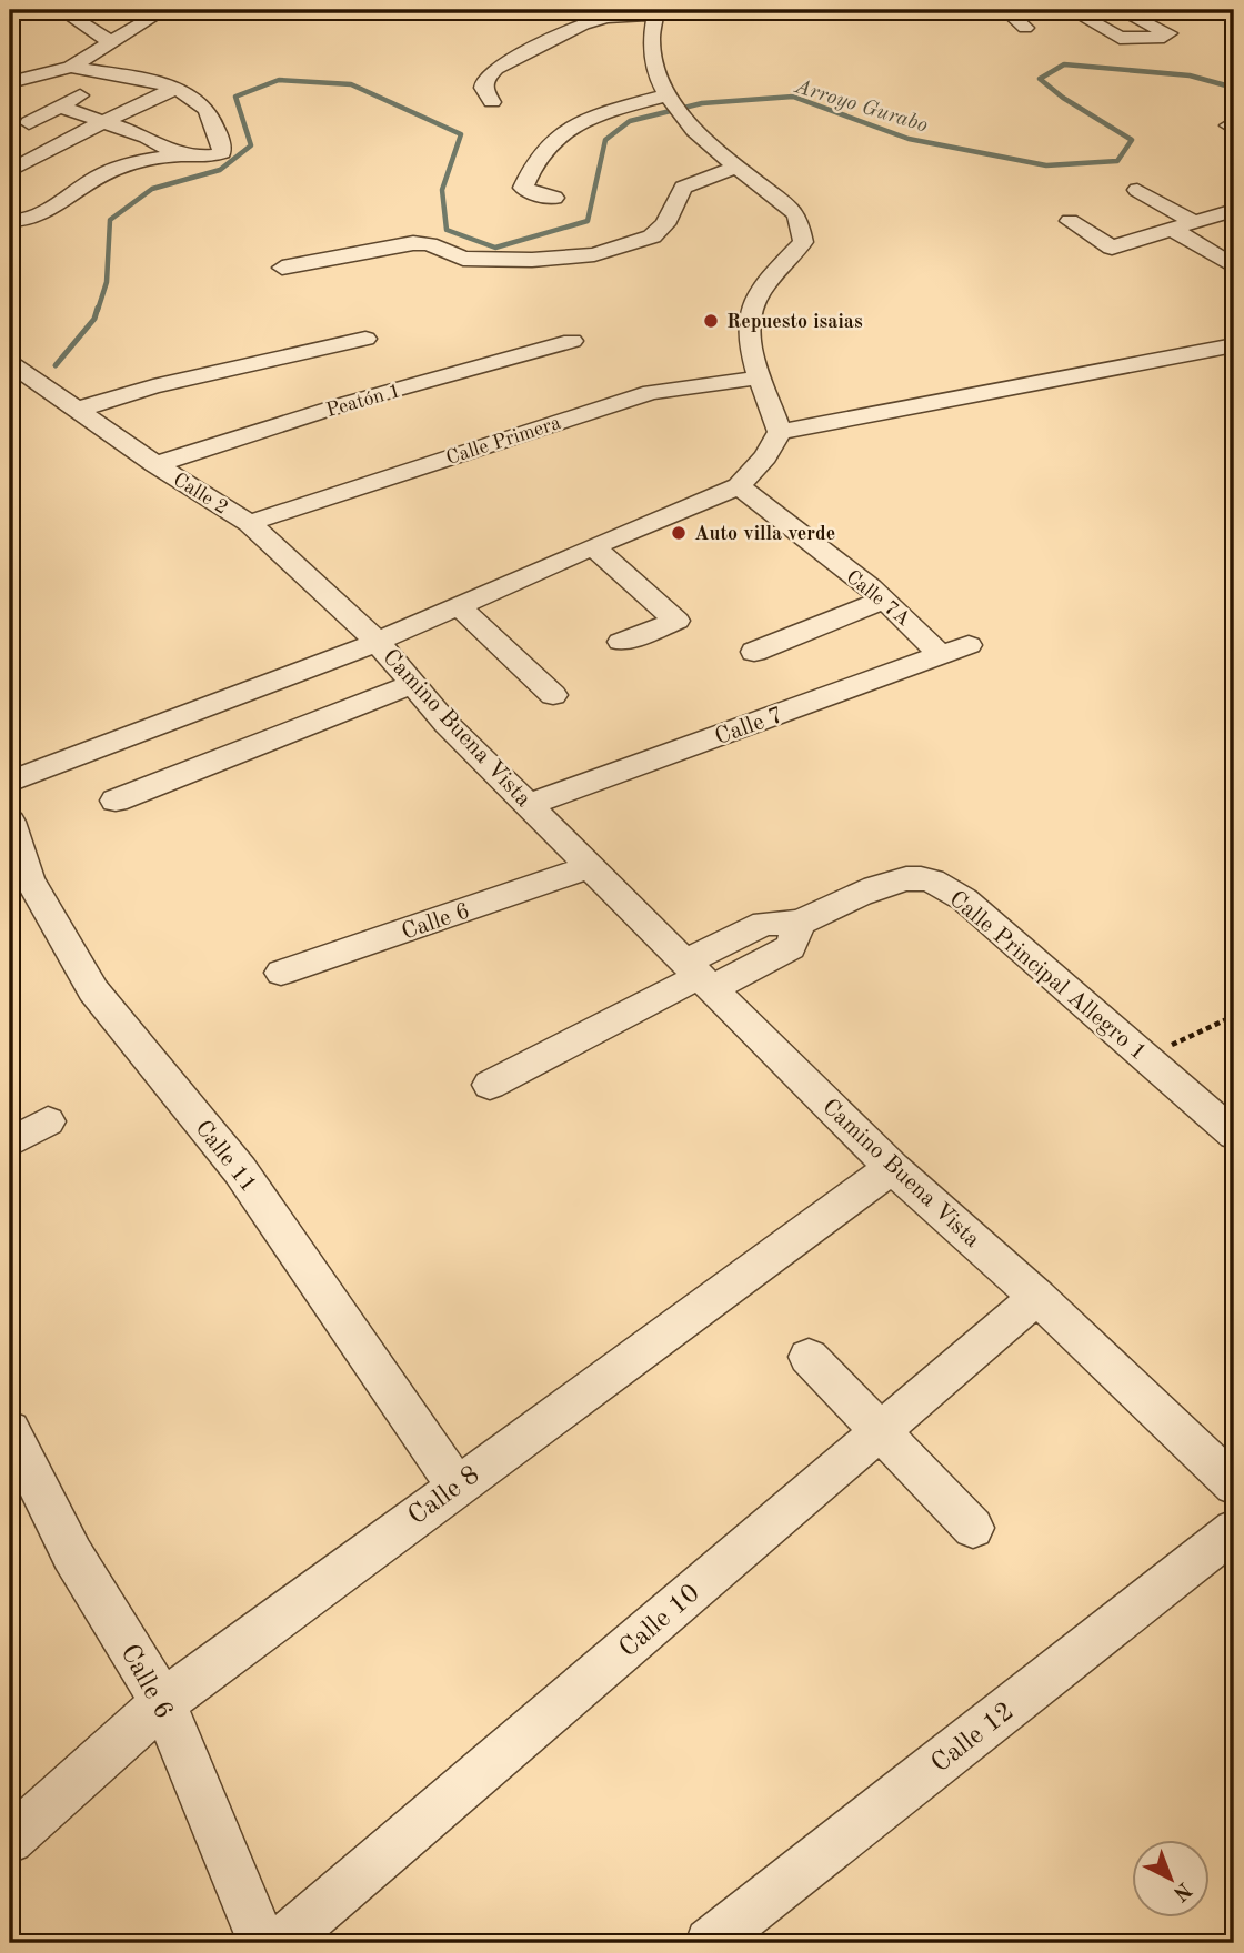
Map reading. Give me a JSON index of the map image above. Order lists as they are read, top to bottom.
{
  "streets": {
    "street": [
      "Peatón 1",
      "Calle Primera",
      "Calle 2",
      "Calle 7A",
      "Calle 7",
      "Camino Buena Vista",
      "Calle 6",
      "Calle Principal Allegro 1",
      "Calle 11",
      "Calle 8",
      "Calle 10",
      "Calle 12"
    ]
  },
  "crossings": [
    ["Peatón 1", "Calle 2"],
    ["Calle Primera", "Calle 2"],
    ["Calle 2", "Camino Buena Vista"],
    ["Calle 7A", "Calle 7"],
    ["Calle 7A", "Camino Buena Vista"],
    ["Calle 7", "Camino Buena Vista"],
    ["Camino Buena Vista", "Calle 6"],
    ["Camino Buena Vista", "Calle Principal Allegro 1"],
    ["Camino Buena Vista", "Calle 8"],
    ["Camino Buena Vista", "Calle 10"],
    ["Calle 6", "Calle 8"],
    ["Calle 11", "Calle 8"]
  ],
  "water": ["Arroyo Gurabo"],
  "places": ["Repuesto isaias", "Auto villa verde"],
  "north": "bottom right"
}
